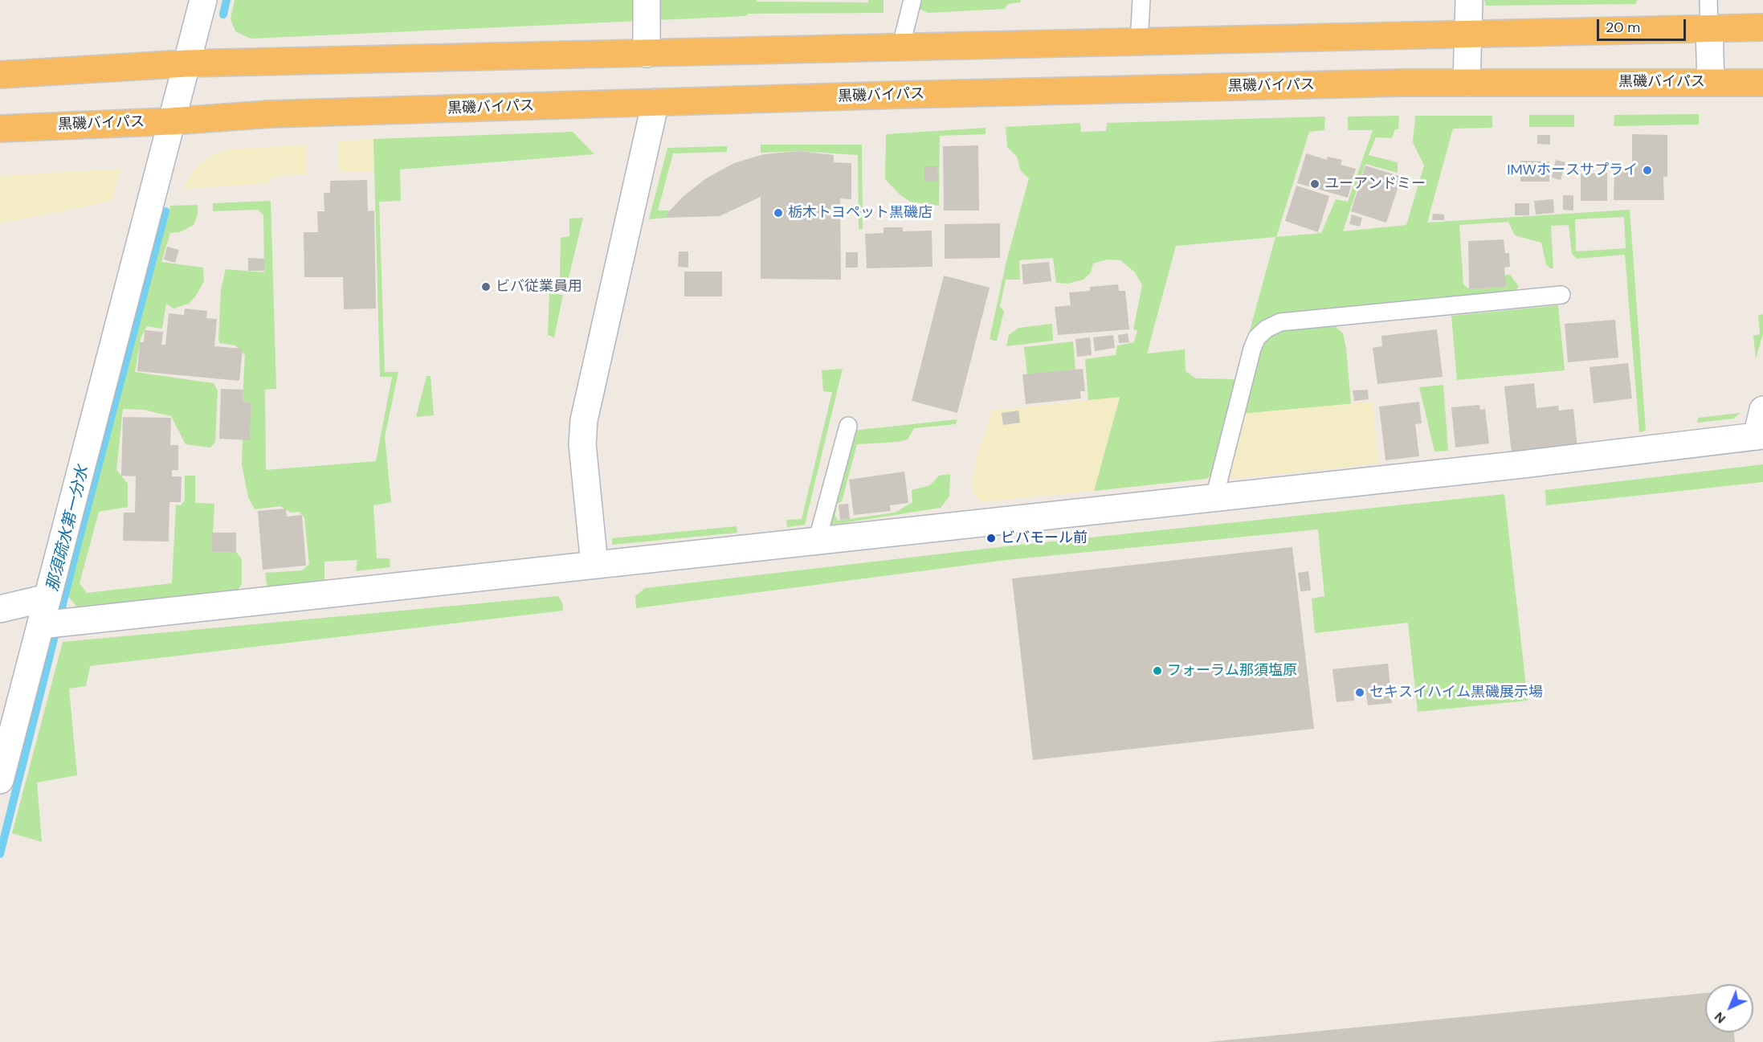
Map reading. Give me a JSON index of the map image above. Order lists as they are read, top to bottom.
{
  "streets": {
    "highway": ["黒磯バイパス"]
  },
  "water": ["那須疏水第一分水"],
  "places": [
    "IMWホースサプライ",
    "ユーアンドミー",
    "栃木トヨペット黒磯店",
    "ビバ従業員用",
    "ビバモール前",
    "フォーラム那須塩原",
    "セキスイハイム黒磯展示場"
  ],
  "scale_bar": "20 m",
  "north": "bottom left"
}
